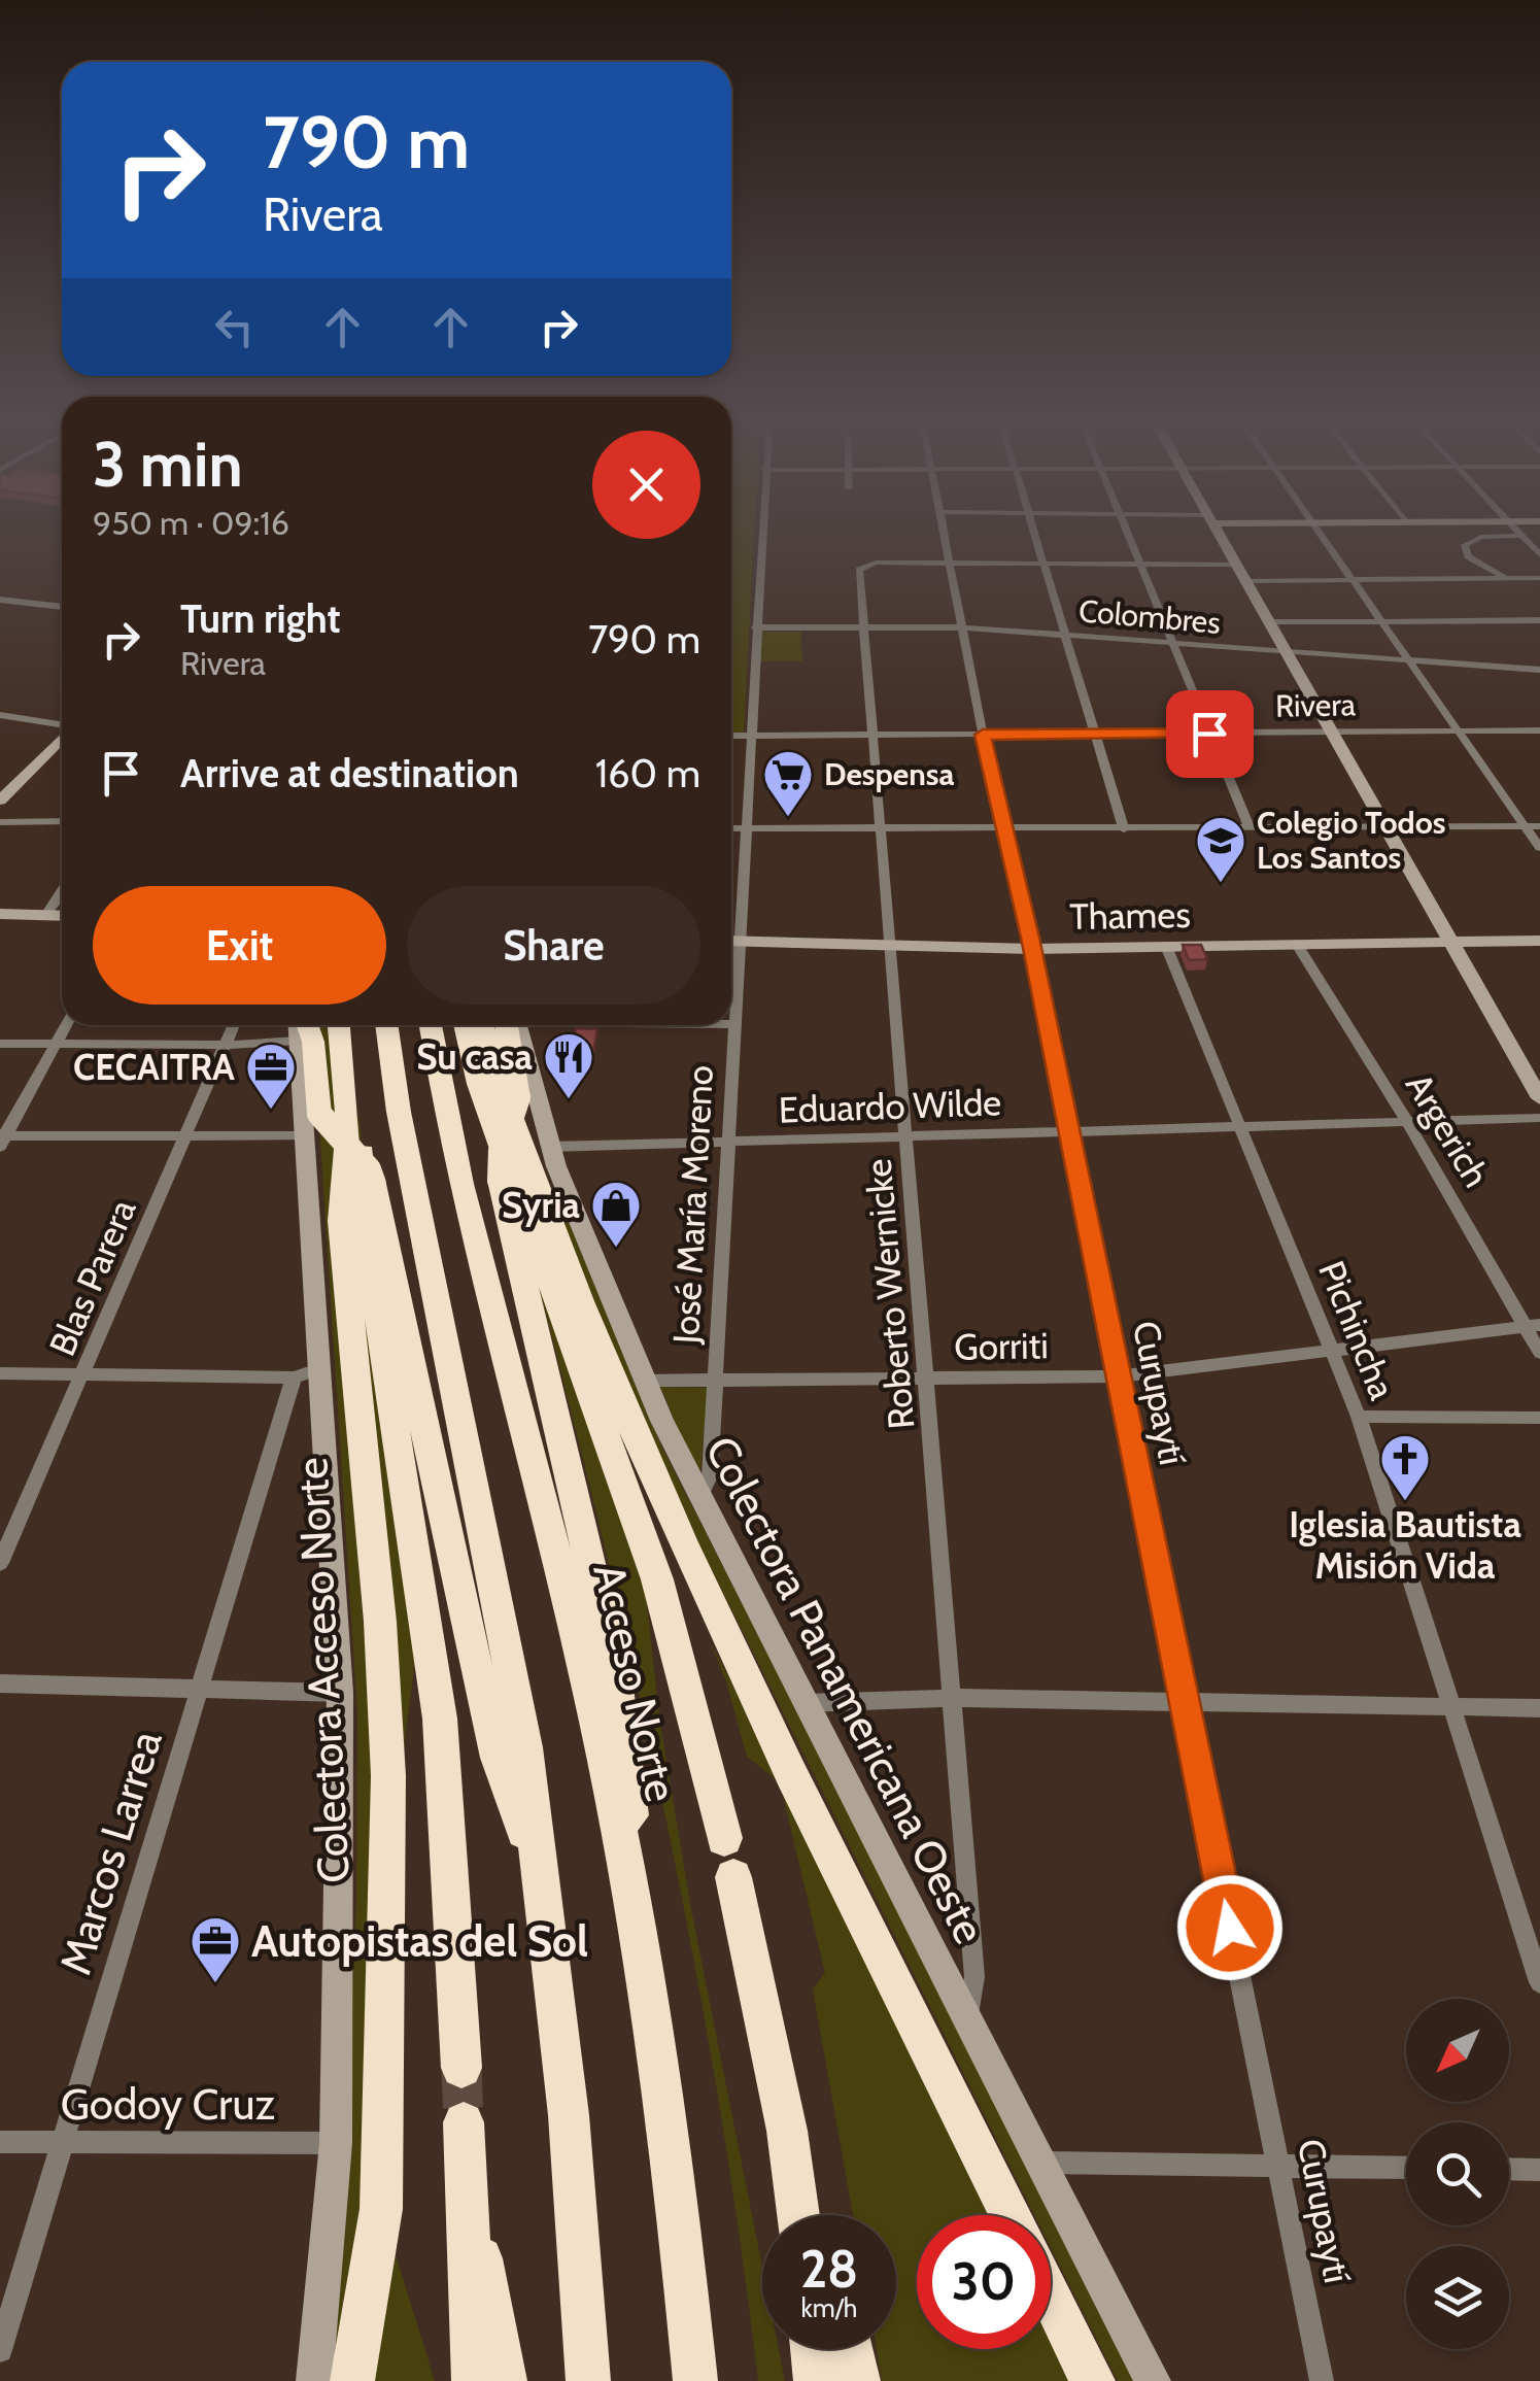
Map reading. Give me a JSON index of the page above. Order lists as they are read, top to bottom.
{
  "streets": {
    "highway": ["Colectora Acceso Norte", "Acceso Norte"],
    "street": [
      "Colombres",
      "Rivera",
      "Thames",
      "Eduardo Wilde",
      "Argerich",
      "José María Moreno",
      "Blas Parera",
      "Roberto Wernicke",
      "Pichincha",
      "Gorriti",
      "Curupaytí",
      "Colectora Panamericana Oeste",
      "Marcos Larrea",
      "Godoy Cruz"
    ]
  },
  "crossings": [
    ["Colombres", "José María Moreno"],
    ["Colombres", "Roberto Wernicke"],
    ["Colombres", "Curupaytí"],
    ["Rivera", "José María Moreno"],
    ["Rivera", "Roberto Wernicke"],
    ["Rivera", "Curupaytí"],
    ["Thames", "Argerich"],
    ["Thames", "Roberto Wernicke"],
    ["Thames", "Pichincha"],
    ["Thames", "Curupaytí"],
    ["Eduardo Wilde", "Argerich"],
    ["Eduardo Wilde", "José María Moreno"],
    ["Eduardo Wilde", "Roberto Wernicke"],
    ["Eduardo Wilde", "Pichincha"],
    ["Eduardo Wilde", "Curupaytí"],
    ["Eduardo Wilde", "Colectora Panamericana Oeste"],
    ["Argerich", "Gorriti"],
    ["José María Moreno", "Gorriti"],
    ["José María Moreno", "Colectora Panamericana Oeste"],
    ["Roberto Wernicke", "Gorriti"],
    ["Roberto Wernicke", "Curupaytí"],
    ["Roberto Wernicke", "Colectora Panamericana Oeste"],
    ["Pichincha", "Gorriti"],
    ["Gorriti", "Curupaytí"],
    ["Gorriti", "Colectora Panamericana Oeste"],
    ["Marcos Larrea", "Godoy Cruz"]
  ],
  "places": {
    "supermarket": ["Despensa"],
    "school or university": ["Colegio Todos Los Santos"],
    "restaurant": ["Su casa"],
    "office": ["CECAITRA", "Autopistas del Sol"],
    "shop": ["Syria"],
    "church": ["Iglesia Bautista Misión Vida"]
  },
  "north": "bottom left",
  "page": {
    "turn": ["790 m", "Rivera"],
    "heading": ["3 min", "950 m · 09:16"],
    "list": [
      {
        "name": "Turn right",
        "note": "Rivera",
        "value": "790 m"
      },
      {
        "name": "Arrive at destination",
        "value": "160 m"
      }
    ],
    "buttons": ["Exit", "Share"],
    "speed": "28 km/h",
    "limit": "30"
  }
}
